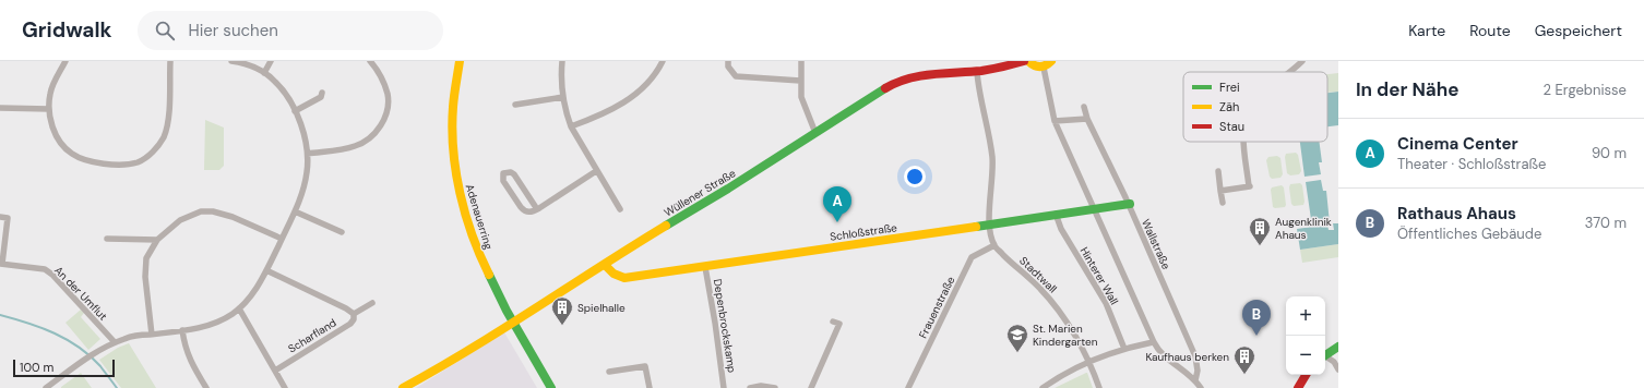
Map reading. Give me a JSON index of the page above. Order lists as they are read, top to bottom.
{
  "streets": {
    "street": [
      "Wüllener Straße",
      "Adenauerring",
      "Schloßstraße",
      "Wallstraße",
      "Stadtwall",
      "Hinterer Wall",
      "An der Umflut",
      "Frauenstraße",
      "Depenbrockskamp",
      "Scharfland"
    ]
  },
  "crossings": [
    ["Wüllener Straße", "Adenauerring"],
    ["Wüllener Straße", "Schloßstraße"],
    ["Schloßstraße", "Wallstraße"],
    ["Schloßstraße", "Stadtwall"],
    ["Schloßstraße", "Hinterer Wall"],
    ["Schloßstraße", "Depenbrockskamp"],
    ["Stadtwall", "Frauenstraße"]
  ],
  "places": {
    "building": ["Augenklinik Ahaus", "Spielhalle", "Kaufhaus berken"],
    "school or university": ["St. Marien Kindergarten"]
  },
  "legend": ["Frei", "Zäh", "Stau"],
  "scale_bar": "100 m",
  "page": {
    "header": "Gridwalk",
    "search": "Hier suchen",
    "nav": ["Karte", "Route", "Gespeichert"],
    "heading": ["In der Nähe", "2 Ergebnisse"],
    "list": [
      {
        "mark": "A",
        "name": "Cinema Center",
        "note": "Theater · Schloßstraße",
        "value": "90 m"
      },
      {
        "mark": "B",
        "name": "Rathaus Ahaus",
        "note": "Öffentliches Gebäude",
        "value": "370 m"
      }
    ],
    "pins": ["A", "B"],
    "map_buttons": ["+", "−"],
    "scale": "100 m"
  }
}
